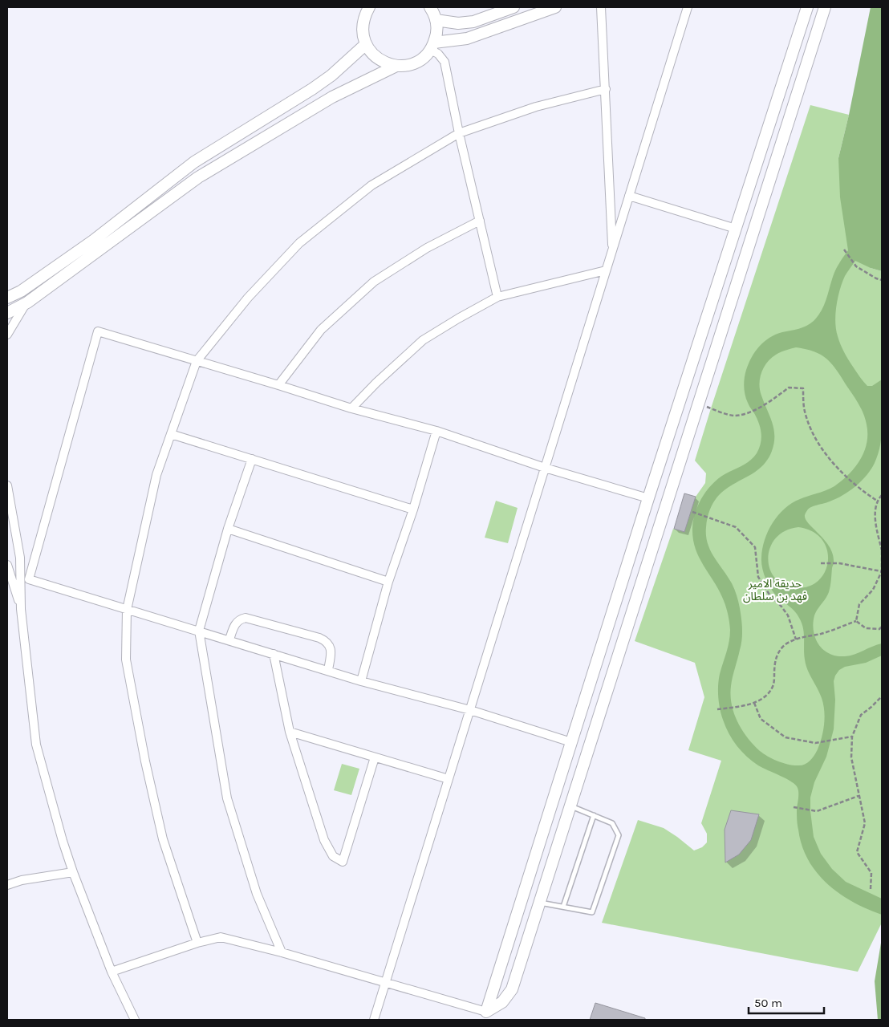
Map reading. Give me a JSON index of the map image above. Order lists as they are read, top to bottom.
{
  "parks": ["حديقة الامير فهد بن سلطان"],
  "scale_bar": "50 m"
}
